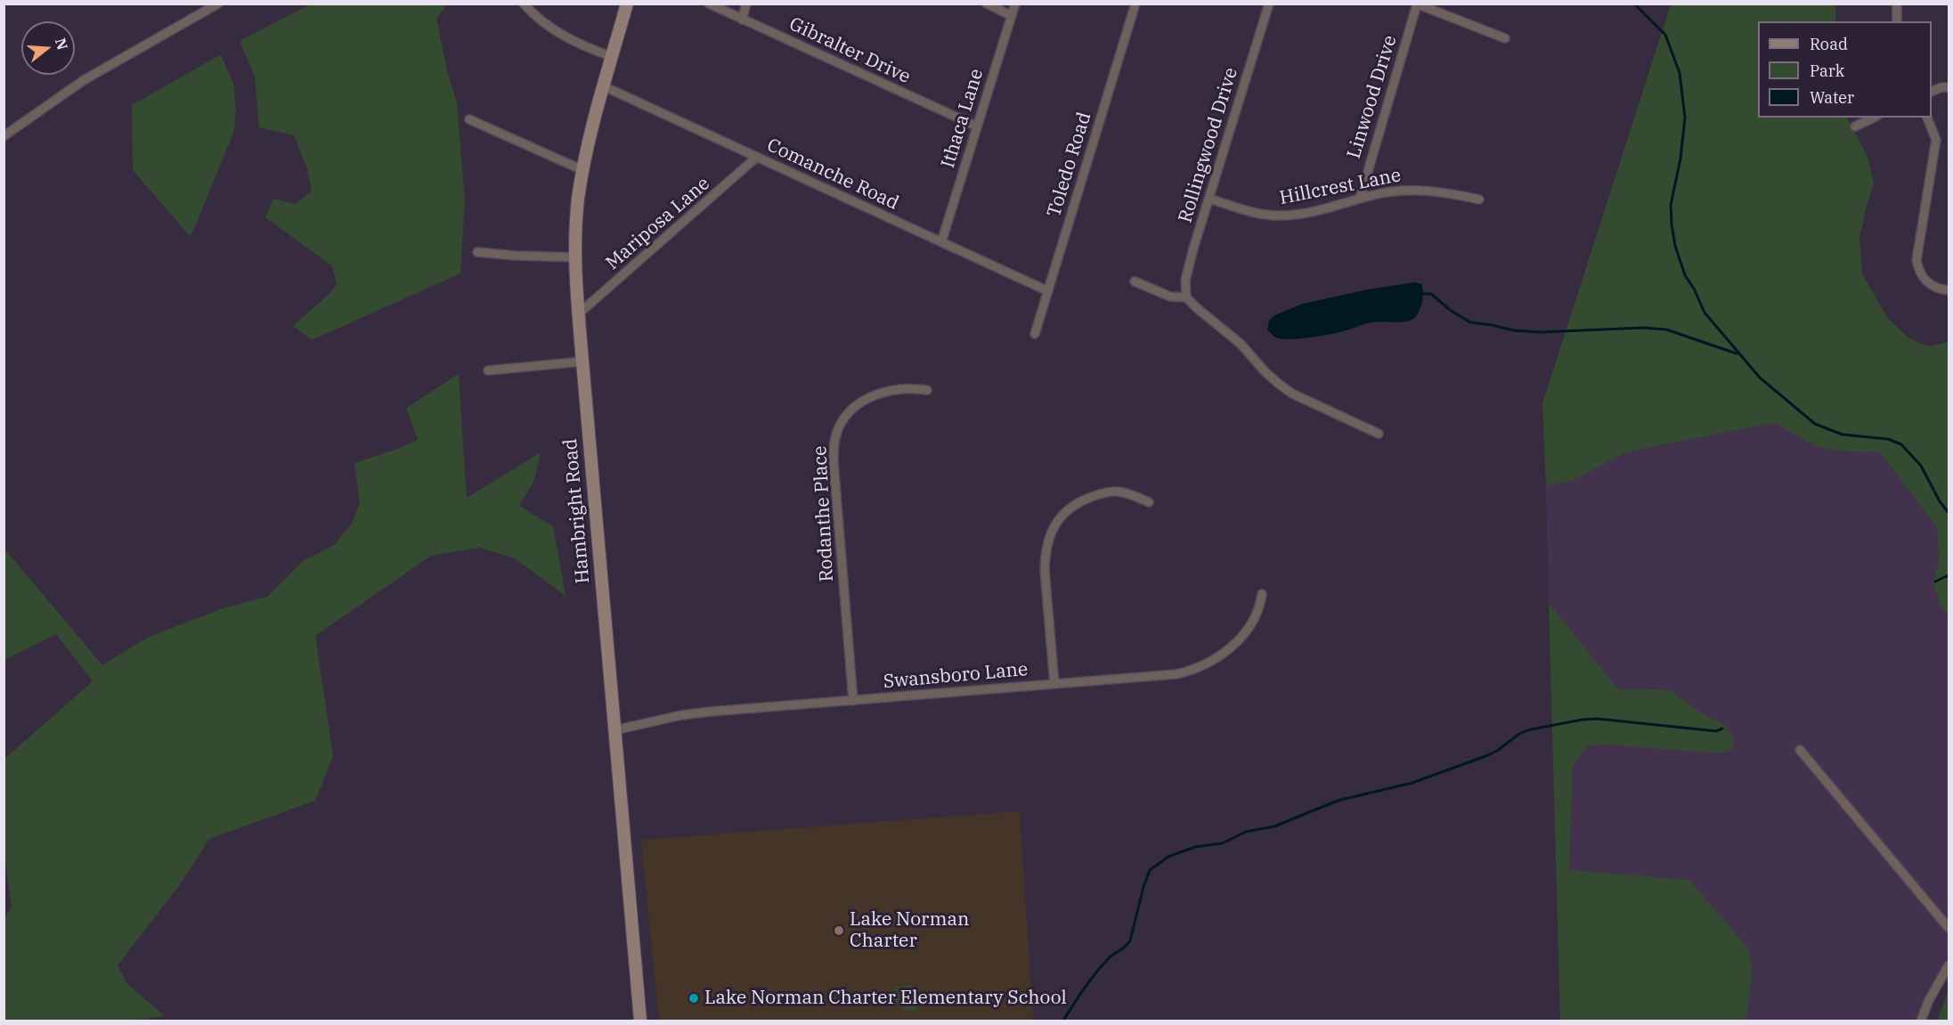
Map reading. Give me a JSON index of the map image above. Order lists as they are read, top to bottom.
{
  "streets": {
    "main road": ["Hambright Road"],
    "street": [
      "Gibralter Drive",
      "Linwood Drive",
      "Ithaca Lane",
      "Rollingwood Drive",
      "Toledo Road",
      "Comanche Road",
      "Hillcrest Lane",
      "Mariposa Lane",
      "Rodanthe Place",
      "Swansboro Lane"
    ]
  },
  "crossings": [
    ["Gibralter Drive", "Ithaca Lane"],
    ["Linwood Drive", "Hillcrest Lane"],
    ["Ithaca Lane", "Comanche Road"],
    ["Rollingwood Drive", "Hillcrest Lane"],
    ["Toledo Road", "Comanche Road"],
    ["Comanche Road", "Mariposa Lane"],
    ["Comanche Road", "Hambright Road"],
    ["Mariposa Lane", "Hambright Road"],
    ["Hambright Road", "Swansboro Lane"],
    ["Rodanthe Place", "Swansboro Lane"]
  ],
  "places": ["Lake Norman Charter", "Lake Norman Charter Elementary School"],
  "legend": ["Road", "Park", "Water"],
  "north": "right"
}
